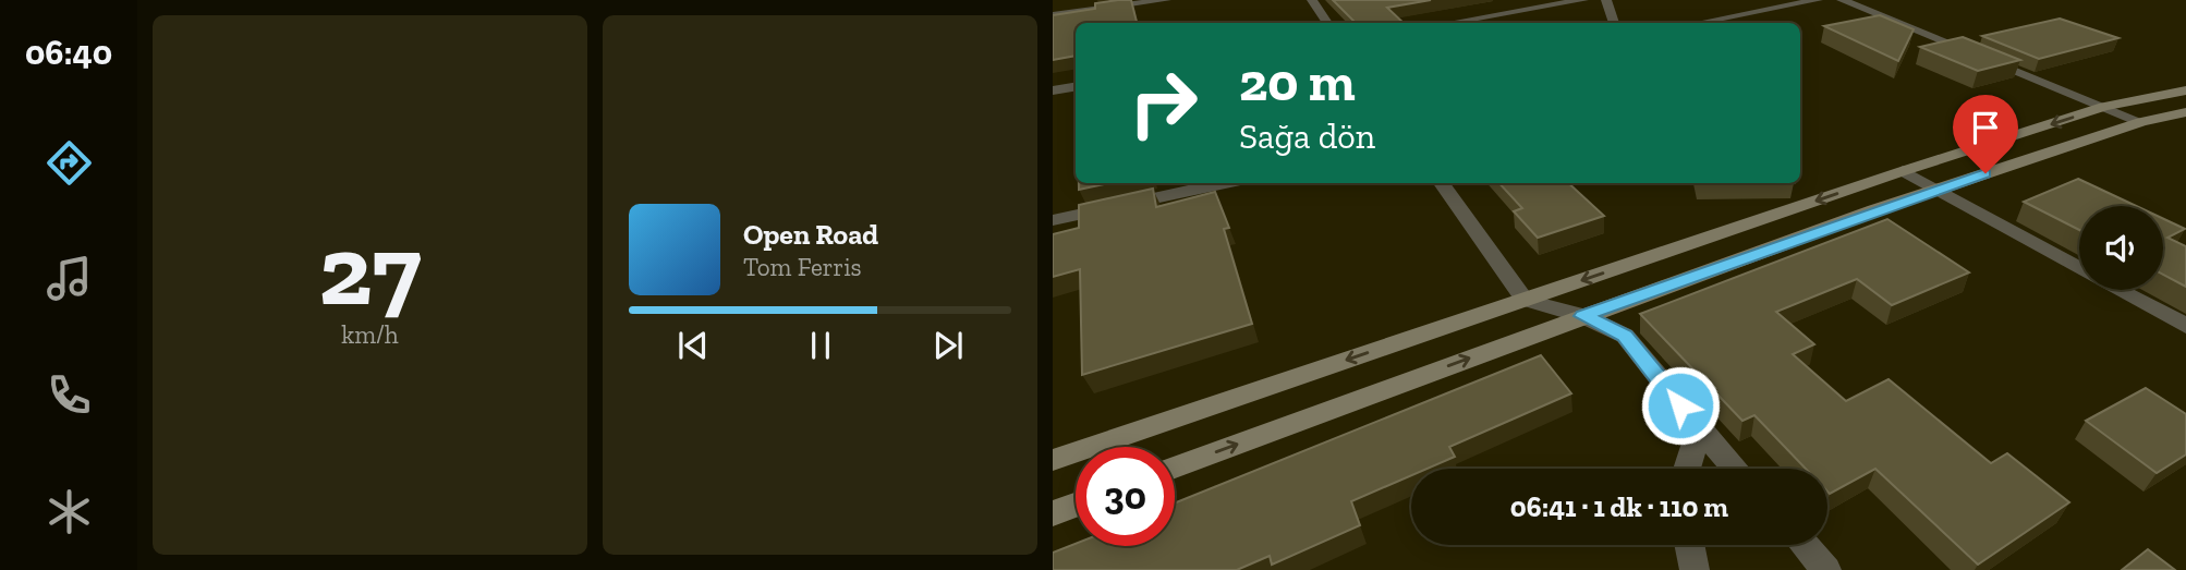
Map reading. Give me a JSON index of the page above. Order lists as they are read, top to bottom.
{
  "page": {
    "tabs": "06:40",
    "tile": ["27", "km/h"],
    "turn": ["20 m", "Sağa dön"],
    "song": ["Open Road", "Tom Ferris"],
    "limit": "30",
    "trip": "06:41 · 1 dk · 110 m"
  }
}
